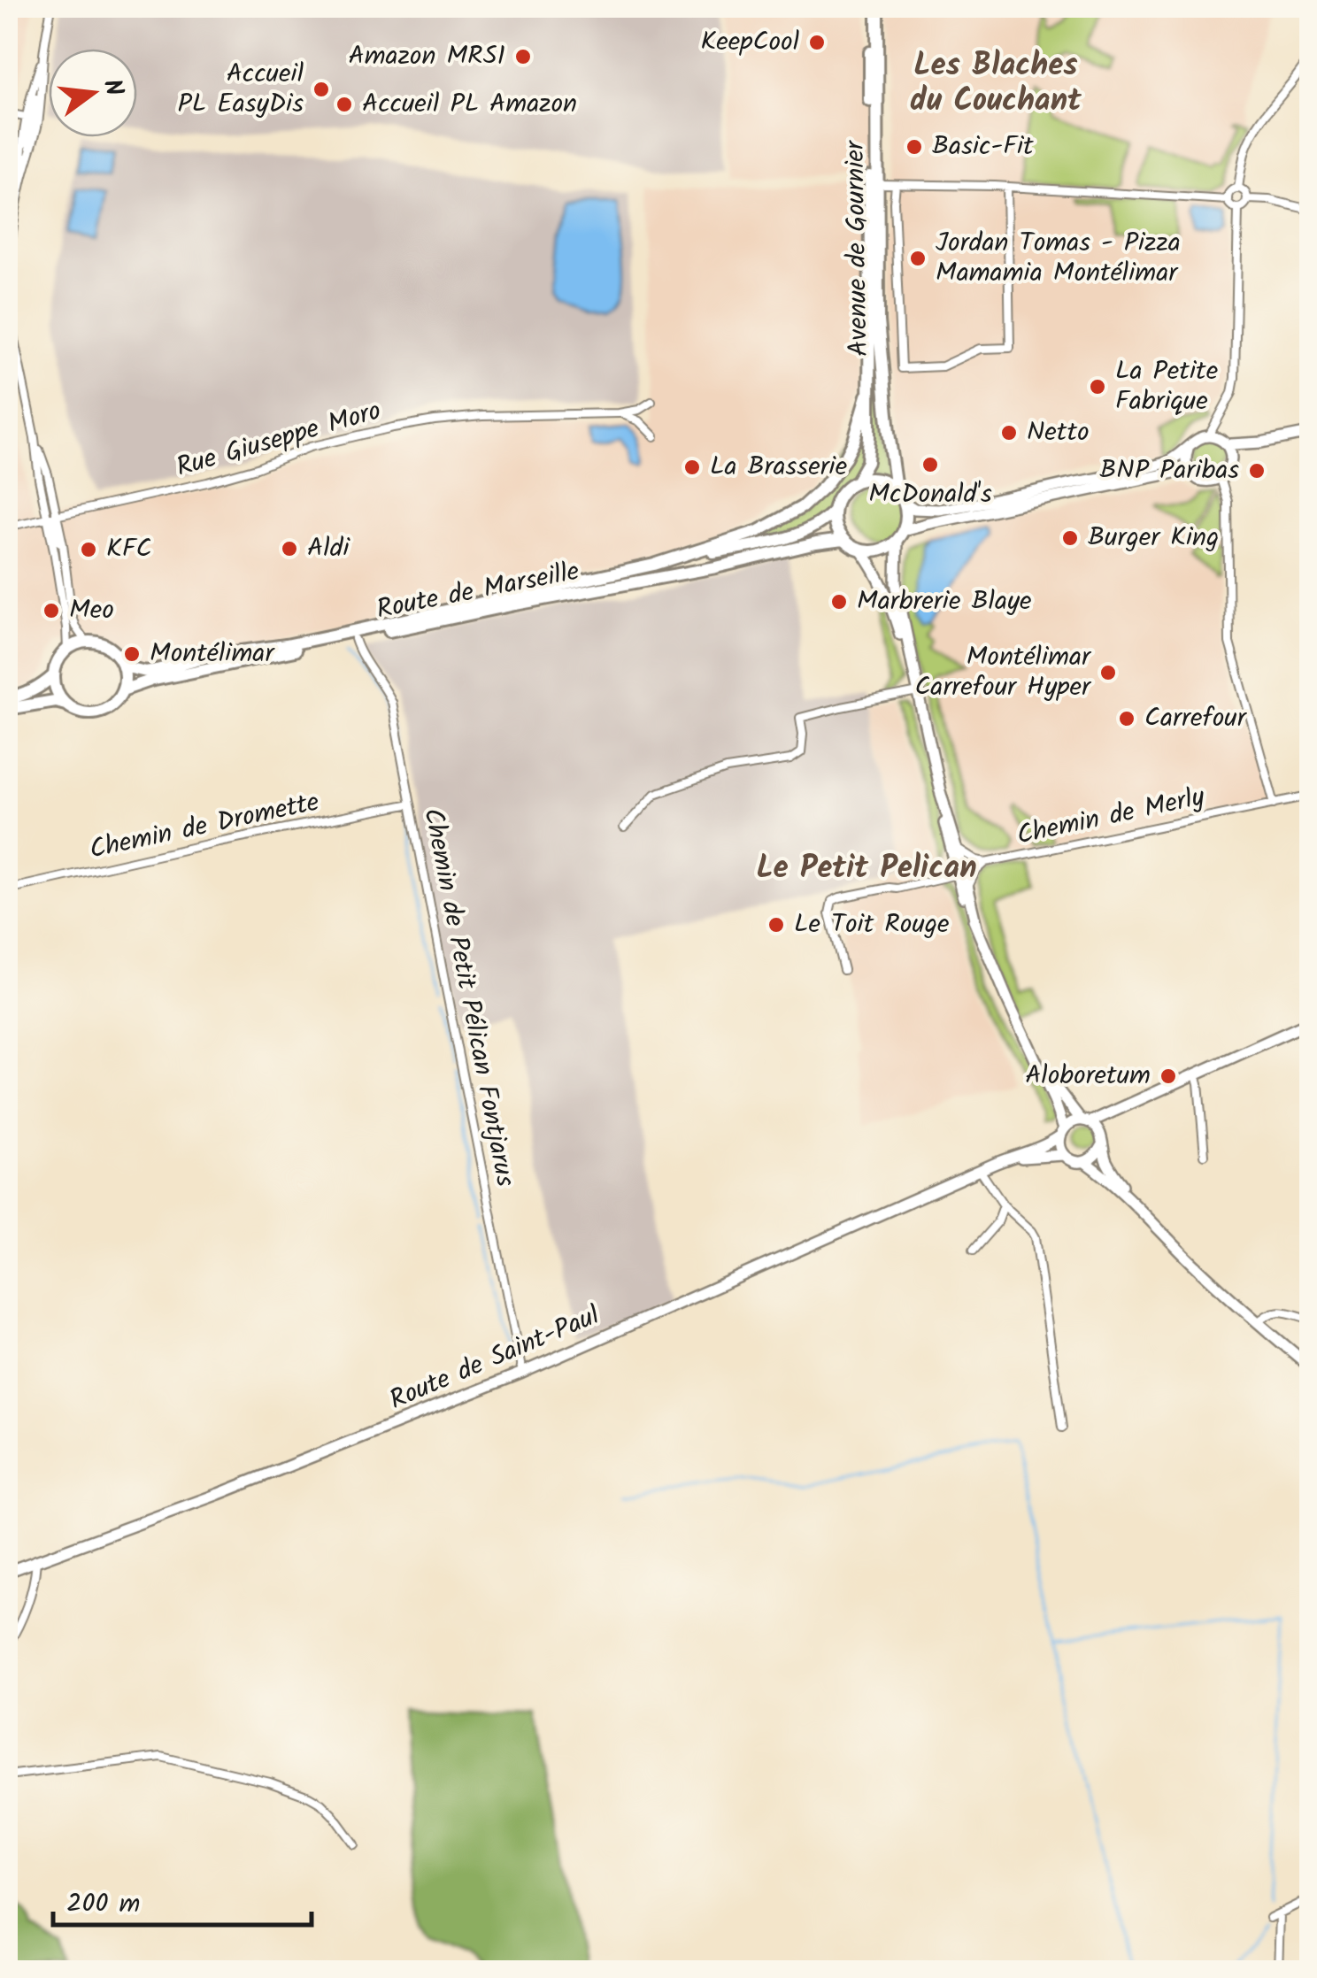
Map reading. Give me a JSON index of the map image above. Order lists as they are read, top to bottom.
{
  "streets": {
    "main road": ["Avenue de Gournier", "Route de Marseille", "Route de Saint-Paul"],
    "street": [
      "Rue Giuseppe Moro",
      "Chemin de Merly",
      "Chemin de Dromette",
      "Chemin de Petit Pélican Fontjarus"
    ]
  },
  "crossings": [
    ["Avenue de Gournier", "Route de Marseille"],
    ["Route de Marseille", "Chemin de Petit Pélican Fontjarus"],
    ["Chemin de Dromette", "Chemin de Petit Pélican Fontjarus"],
    ["Chemin de Petit Pélican Fontjarus", "Route de Saint-Paul"]
  ],
  "districts": ["Les Blaches du Couchant", "Le Petit Pelican"],
  "places": [
    "KeepCool",
    "Amazon MRS1",
    "Accueil PL EasyDis",
    "Accueil PL Amazon",
    "Basic-Fit",
    "Jordan Tomas - Pizza Mamamia Montélimar",
    "La Petite Fabrique",
    "Netto",
    "McDonald's",
    "La Brasserie",
    "BNP Paribas",
    "Burger King",
    "Aldi",
    "KFC",
    "Marbrerie Blaye",
    "Meo",
    "Montélimar",
    "Montélimar Carrefour Hyper",
    "Carrefour",
    "Le Toit Rouge",
    "Aloboretum"
  ],
  "scale_bar": "200 m",
  "north": "right"
}
